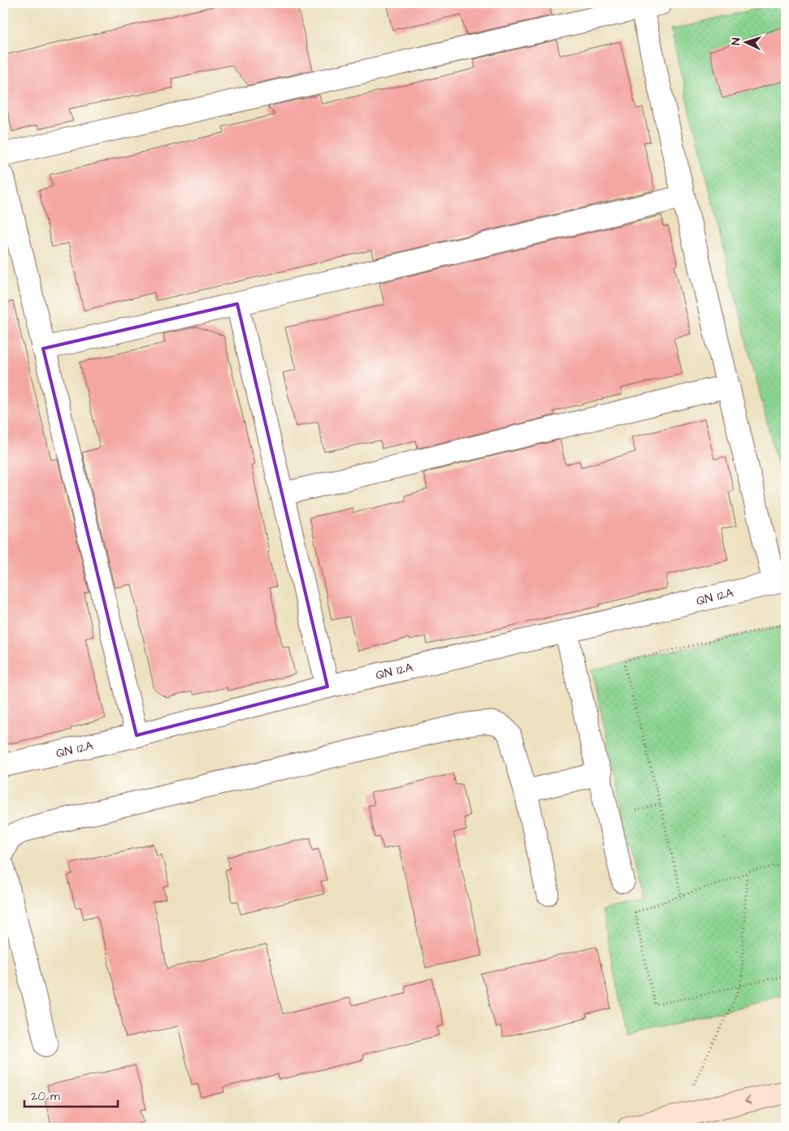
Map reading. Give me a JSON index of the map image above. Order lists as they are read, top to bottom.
{
  "streets": {
    "street": ["QN 12A"]
  },
  "scale_bar": "20 m",
  "north": "left"
}
